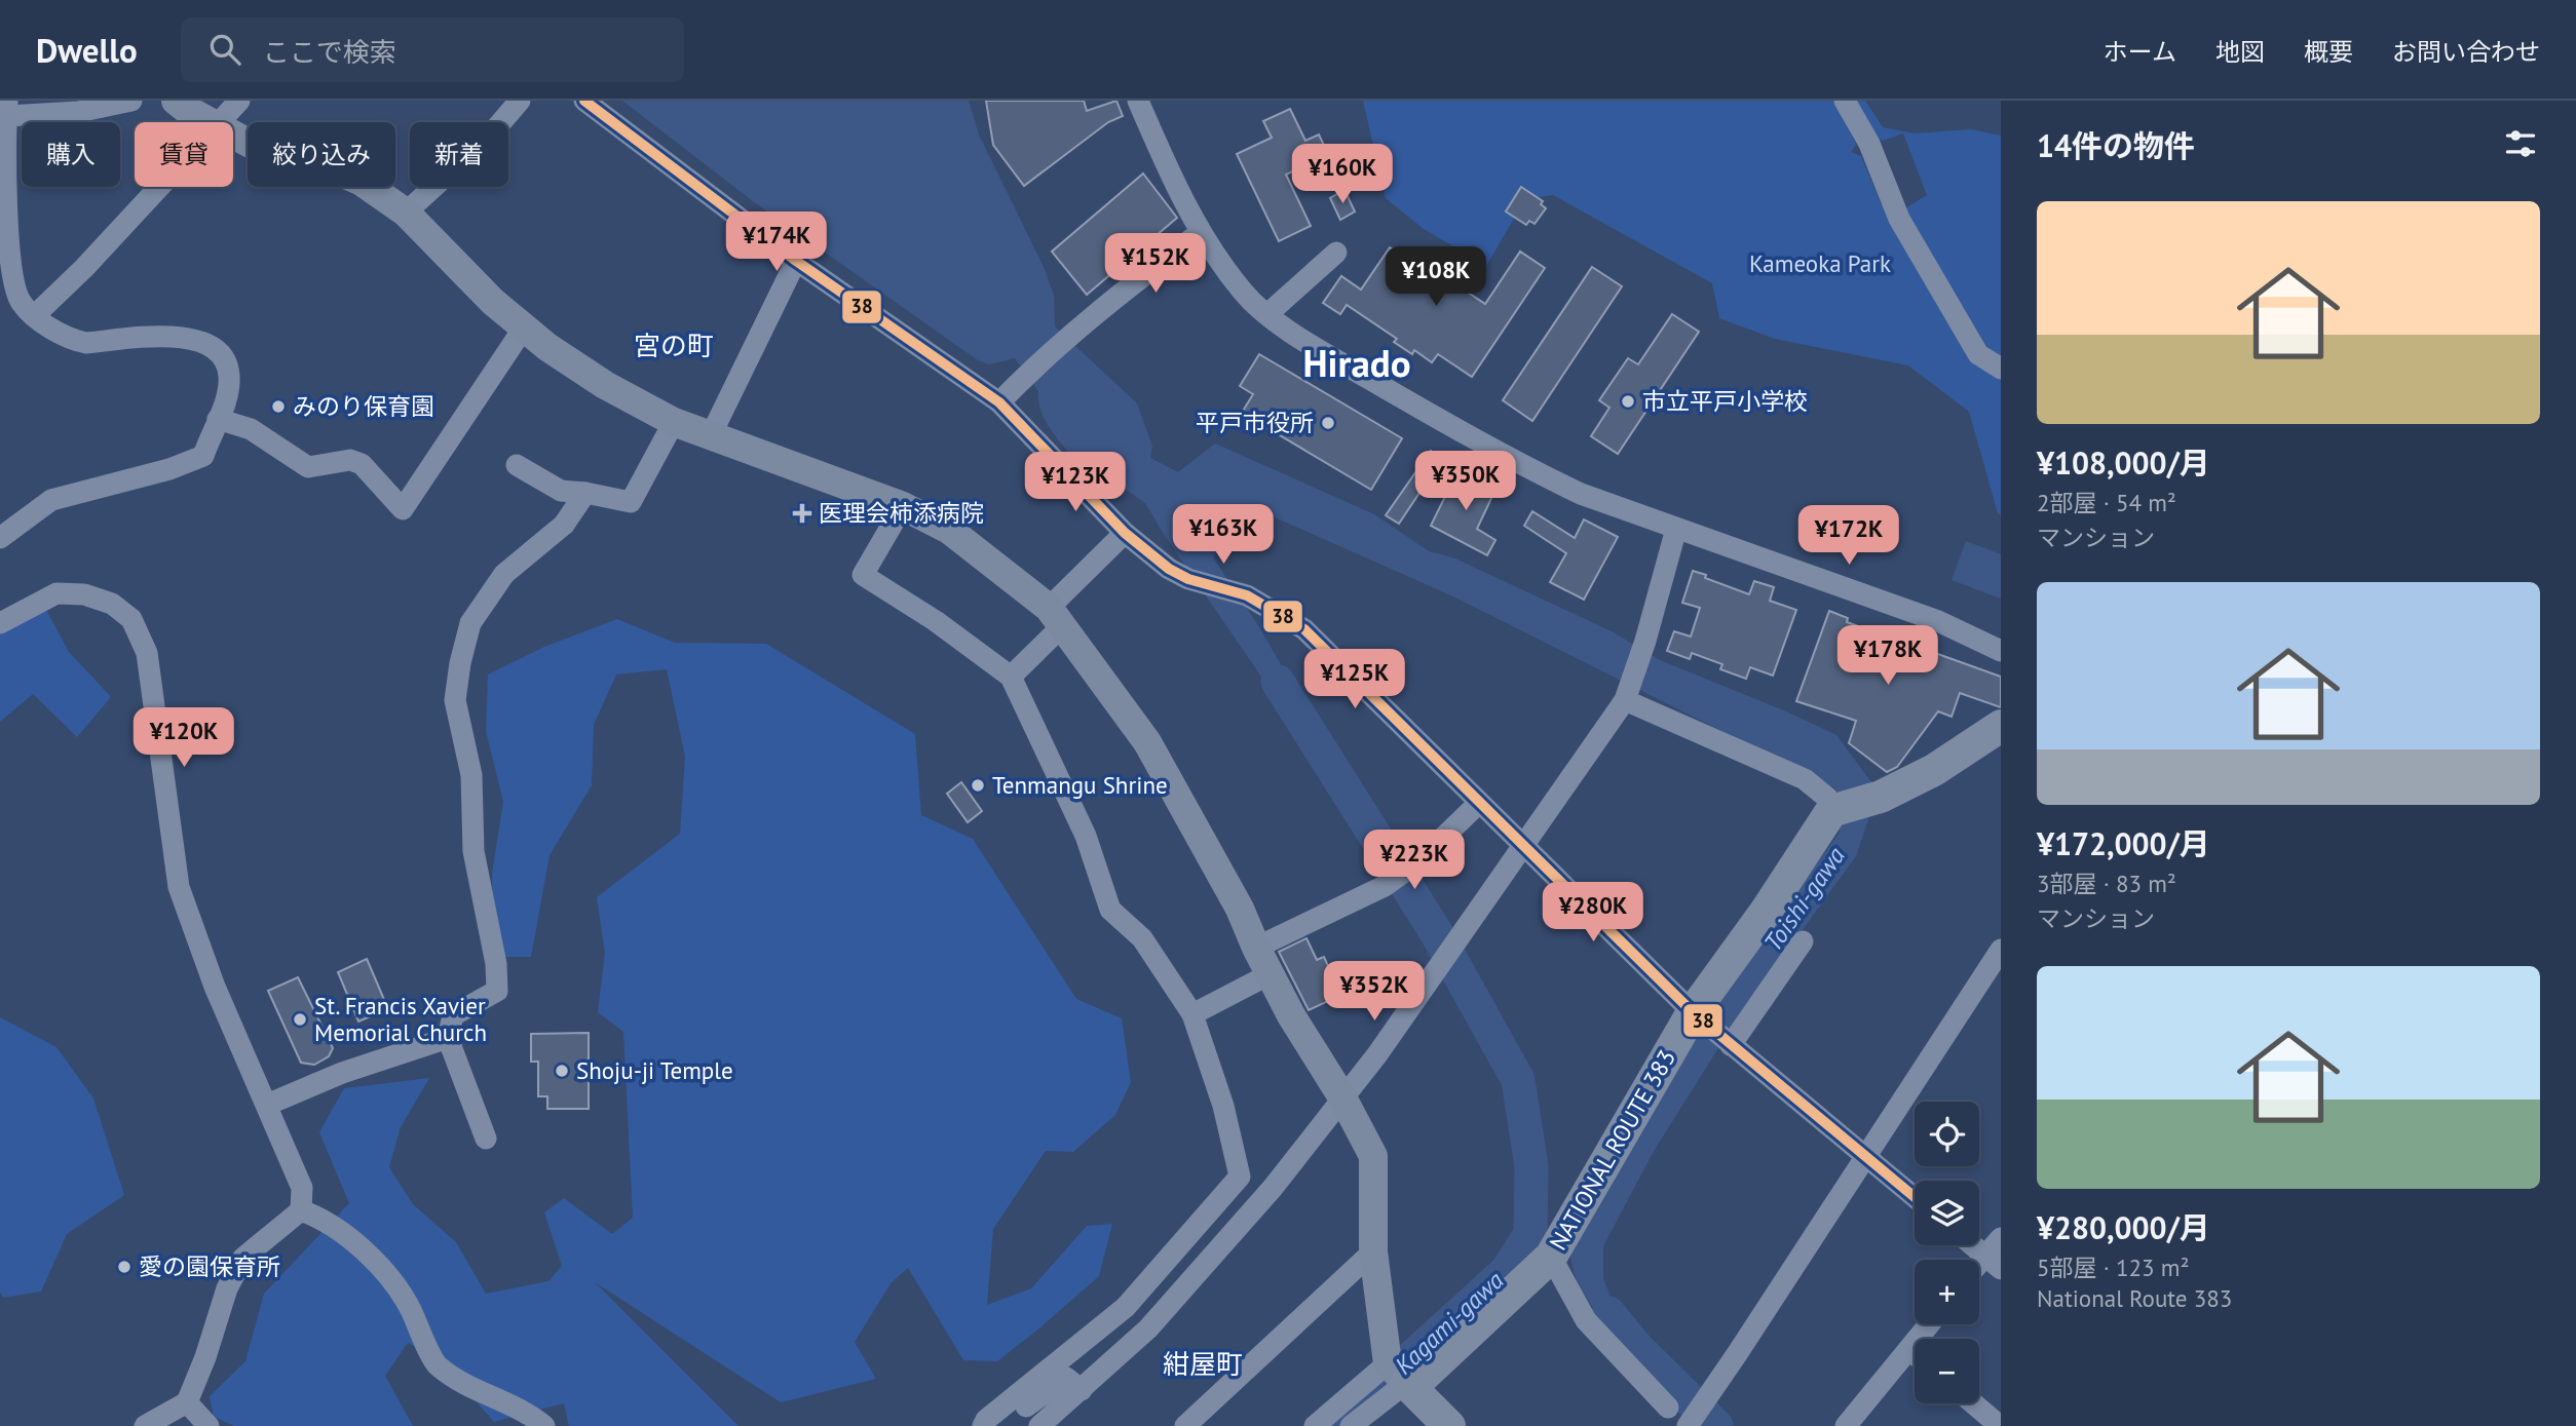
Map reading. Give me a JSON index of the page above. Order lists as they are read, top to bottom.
{
  "streets": {
    "highway": ["NATIONAL ROUTE 383"]
  },
  "districts": ["宮の町", "Hirado", "紺屋町"],
  "water": ["Toishi-gawa", "Kagami-gawa"],
  "parks": ["Kameoka Park"],
  "places": {
    "other": [
      "市立平戸小学校",
      "みのり保育園",
      "平戸市役所",
      "Tenmangu Shrine",
      "St. Francis Xavier Memorial Church",
      "Shoju-ji Temple",
      "愛の園保育所"
    ],
    "health": ["医理会柿添病院"]
  },
  "lines": ["transit line 38"],
  "page": {
    "header": "Dwello",
    "search": "ここで検索",
    "nav": [
      "ホーム",
      "地図",
      "概要",
      "お問い合わせ"
    ],
    "heading": "14件の物件",
    "chip": [
      "購入",
      "賃貸",
      "絞り込み",
      "新着"
    ],
    "price": [
      "¥160K",
      "¥174K",
      "¥152K",
      "¥108K",
      "¥350K",
      "¥123K",
      "¥163K",
      "¥172K",
      "¥178K",
      "¥125K",
      "¥120K",
      "¥223K",
      "¥280K",
      "¥352K"
    ],
    "list": [
      {
        "name": "¥108,000/月",
        "note": "2部屋 · 54 m² · マンション"
      },
      {
        "name": "¥172,000/月",
        "note": "3部屋 · 83 m² · マンション"
      },
      {
        "name": "¥280,000/月",
        "note": "5部屋 · 123 m² · National Route 383"
      }
    ],
    "map_buttons": ["+", "−"]
  }
}
